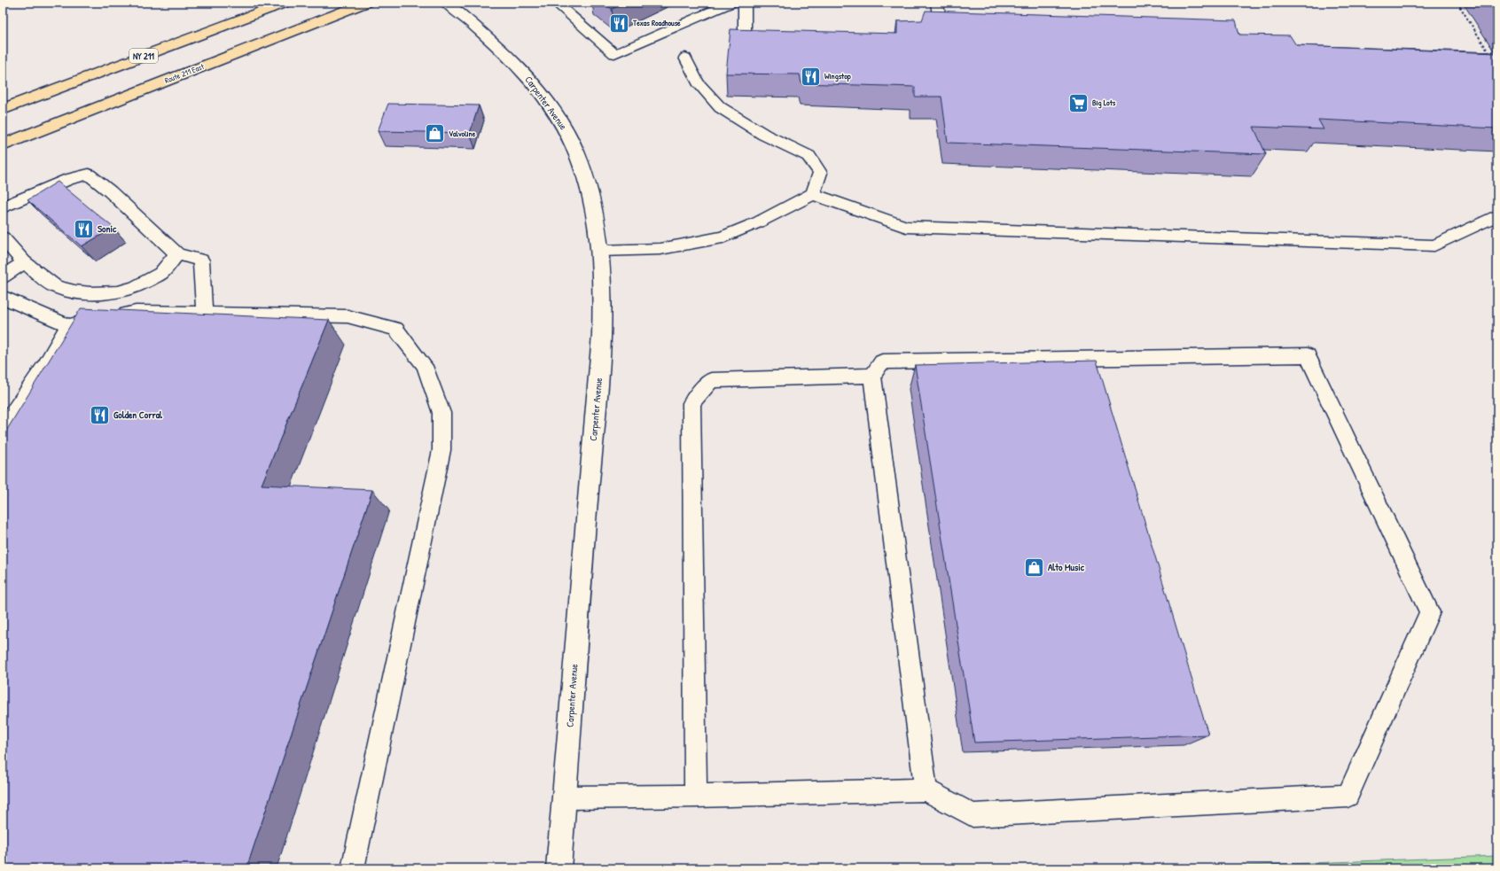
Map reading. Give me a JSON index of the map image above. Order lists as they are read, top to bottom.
{
  "streets": {
    "main road": ["NY 211", "Route 211 East"],
    "street": ["Carpenter Avenue"]
  },
  "places": {
    "restaurant": [
      "Texas Roadhouse",
      "Wingstop",
      "Sonic",
      "Golden Corral"
    ],
    "supermarket": ["Big Lots"],
    "shop": ["Valvoline", "Alto Music"]
  }
}
